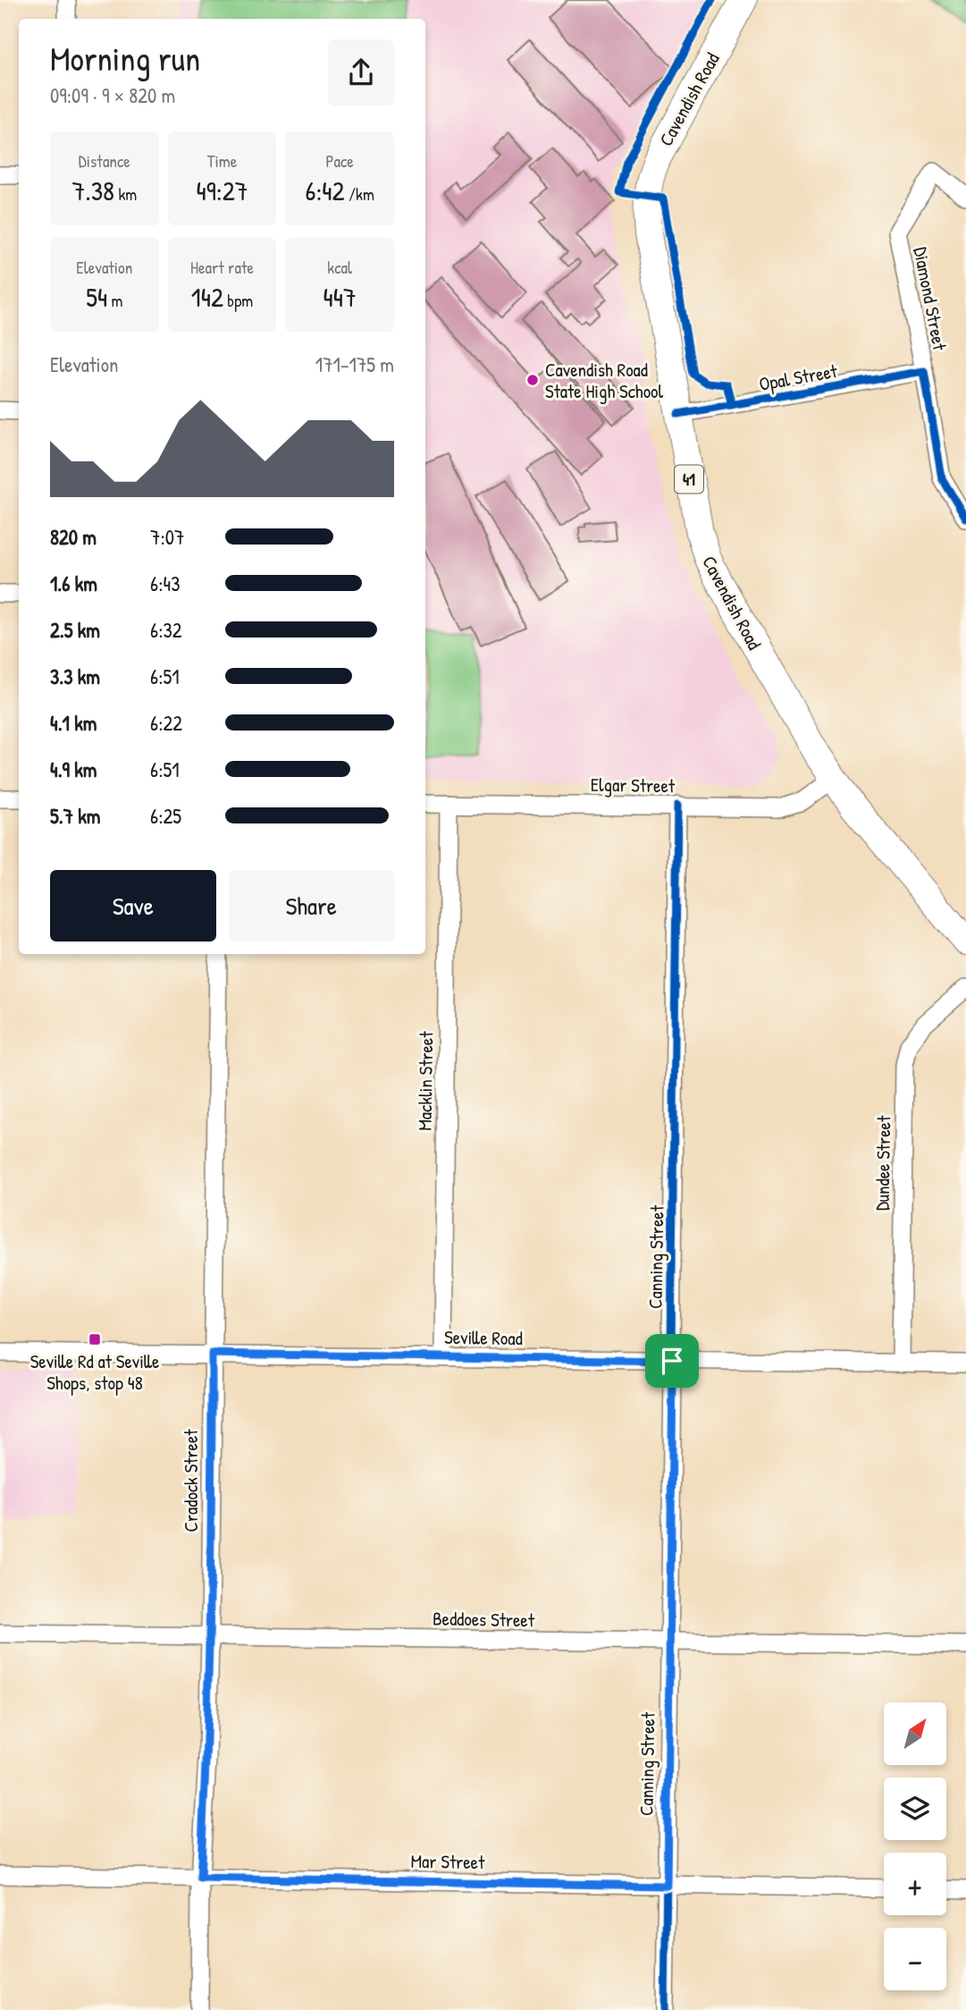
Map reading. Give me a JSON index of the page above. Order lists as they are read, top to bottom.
{
  "streets": {
    "main road": ["Cavendish Road", "41"],
    "street": [
      "Diamond Street",
      "Opal Street",
      "Elgar Street",
      "Macklin Street",
      "Dundee Street",
      "Canning Street",
      "Seville Road",
      "Cradock Street",
      "Beddoes Street",
      "Mar Street"
    ]
  },
  "crossings": [
    ["Cavendish Road", "Opal Street"],
    ["Cavendish Road", "Elgar Street"],
    ["Diamond Street", "Opal Street"],
    ["Elgar Street", "Macklin Street"],
    ["Elgar Street", "Canning Street"],
    ["Macklin Street", "Seville Road"],
    ["Dundee Street", "Seville Road"],
    ["Canning Street", "Seville Road"],
    ["Canning Street", "Beddoes Street"],
    ["Canning Street", "Mar Street"],
    ["Seville Road", "Cradock Street"],
    ["Cradock Street", "Beddoes Street"],
    ["Cradock Street", "Mar Street"]
  ],
  "places": {
    "other": ["Cavendish Road State High School"],
    "transit": ["Seville Rd at Seville Shops, stop 48"]
  },
  "north": "top right",
  "page": {
    "heading": ["Morning run", "09:09 · 9 × 820 m"],
    "stats": [
      ["Distance", "7.38 km"],
      ["Time", "49:27"],
      ["Pace", "6:42 /km"],
      ["Elevation", "54 m"],
      ["Heart rate", "142 bpm"],
      ["kcal", "447"]
    ],
    "chart": ["Elevation", "171–175 m"],
    "list": [
      {
        "name": "820 m",
        "note": "7:07"
      },
      {
        "name": "1.6 km",
        "note": "6:43"
      },
      {
        "name": "2.5 km",
        "note": "6:32"
      },
      {
        "name": "3.3 km",
        "note": "6:51"
      },
      {
        "name": "4.1 km",
        "note": "6:22"
      },
      {
        "name": "4.9 km",
        "note": "6:51"
      },
      {
        "name": "5.7 km",
        "note": "6:25"
      }
    ],
    "buttons": ["Save", "Share"],
    "map_buttons": ["+", "−"]
  }
}
